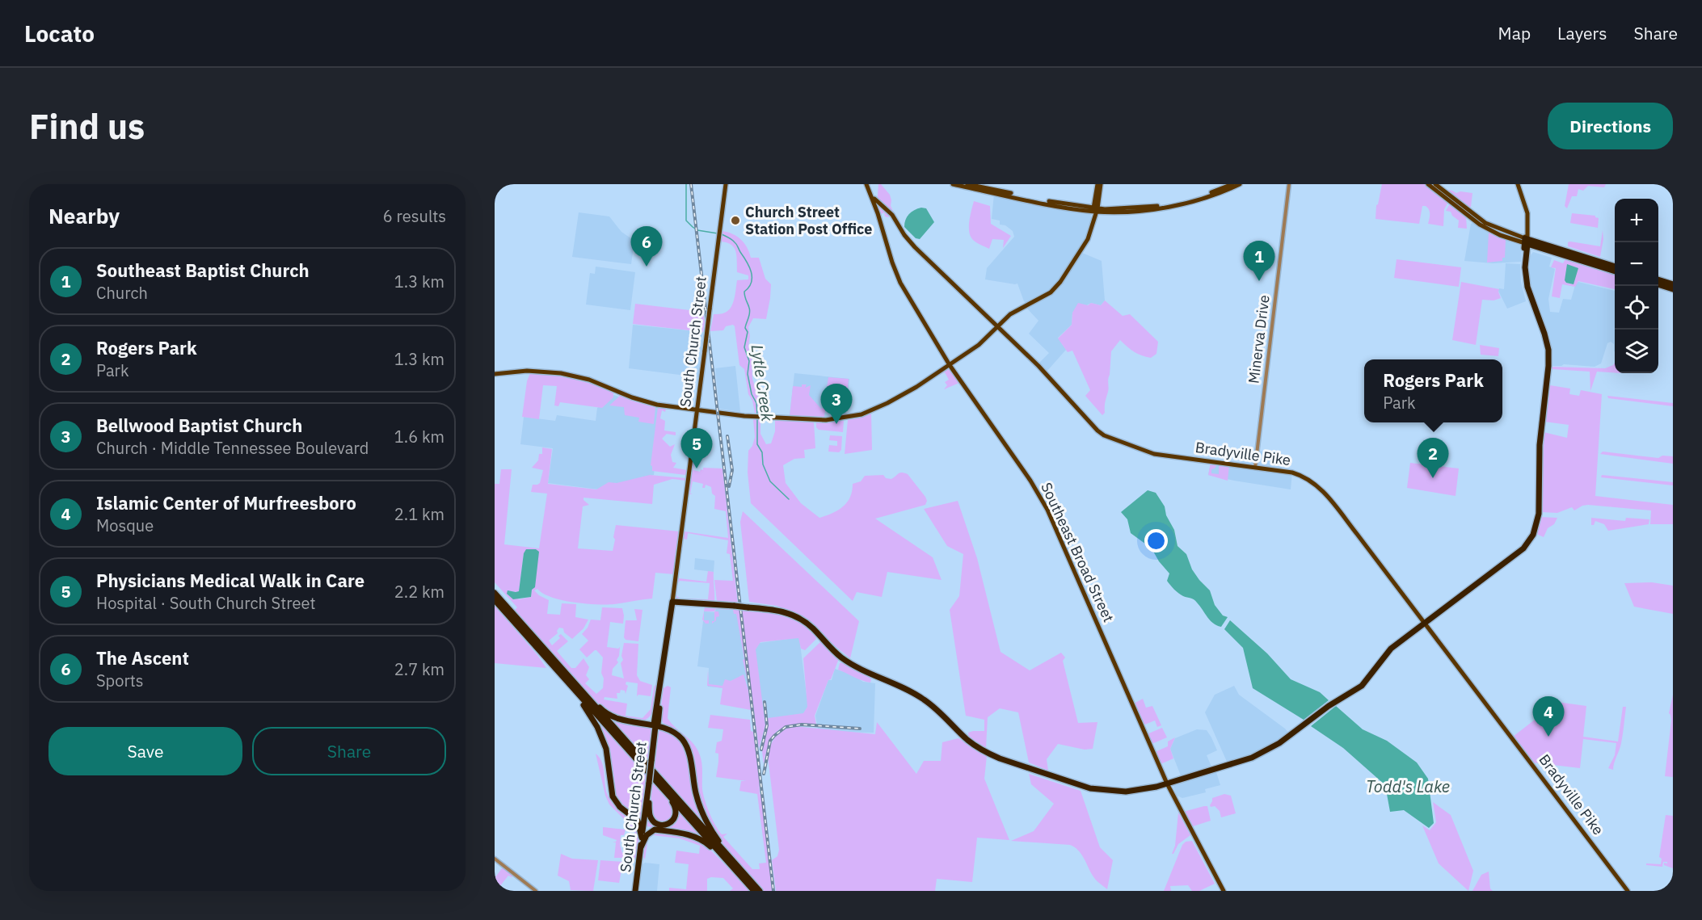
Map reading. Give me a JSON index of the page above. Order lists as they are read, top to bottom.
{
  "streets": {
    "highway": ["South Church Street"],
    "main road": ["Bradyville Pike", "Southeast Broad Street"],
    "street": ["Minerva Drive"]
  },
  "crossings": [
    ["Minerva Drive", "Bradyville Pike"],
    ["Bradyville Pike", "Southeast Broad Street"]
  ],
  "water": ["Lytle Creek", "Todd's Lake"],
  "places": ["Church Street Station Post Office"],
  "page": {
    "header": "Locato",
    "nav": ["Map", "Layers", "Share"],
    "buttons": [
      "Directions",
      ["Save", "Share"]
    ],
    "title": "Find us",
    "heading": ["Nearby", "6 results"],
    "map_buttons": ["+", "−"],
    "pins": [
      "6",
      "1",
      "3",
      "5",
      "2",
      "4"
    ],
    "list": [
      {
        "mark": "1",
        "name": "Southeast Baptist Church",
        "note": "Church",
        "value": "1.3 km"
      },
      {
        "mark": "2",
        "name": "Rogers Park",
        "note": "Park",
        "value": "1.3 km"
      },
      {
        "mark": "3",
        "name": "Bellwood Baptist Church",
        "note": "Church · Middle Tennessee Boulevard",
        "value": "1.6 km"
      },
      {
        "mark": "4",
        "name": "Islamic Center of Murfreesboro",
        "note": "Mosque",
        "value": "2.1 km"
      },
      {
        "mark": "5",
        "name": "Physicians Medical Walk in Care",
        "note": "Hospital · South Church Street",
        "value": "2.2 km"
      },
      {
        "mark": "6",
        "name": "The Ascent",
        "note": "Sports",
        "value": "2.7 km"
      }
    ],
    "popup": ["Rogers Park", "Park"]
  }
}
